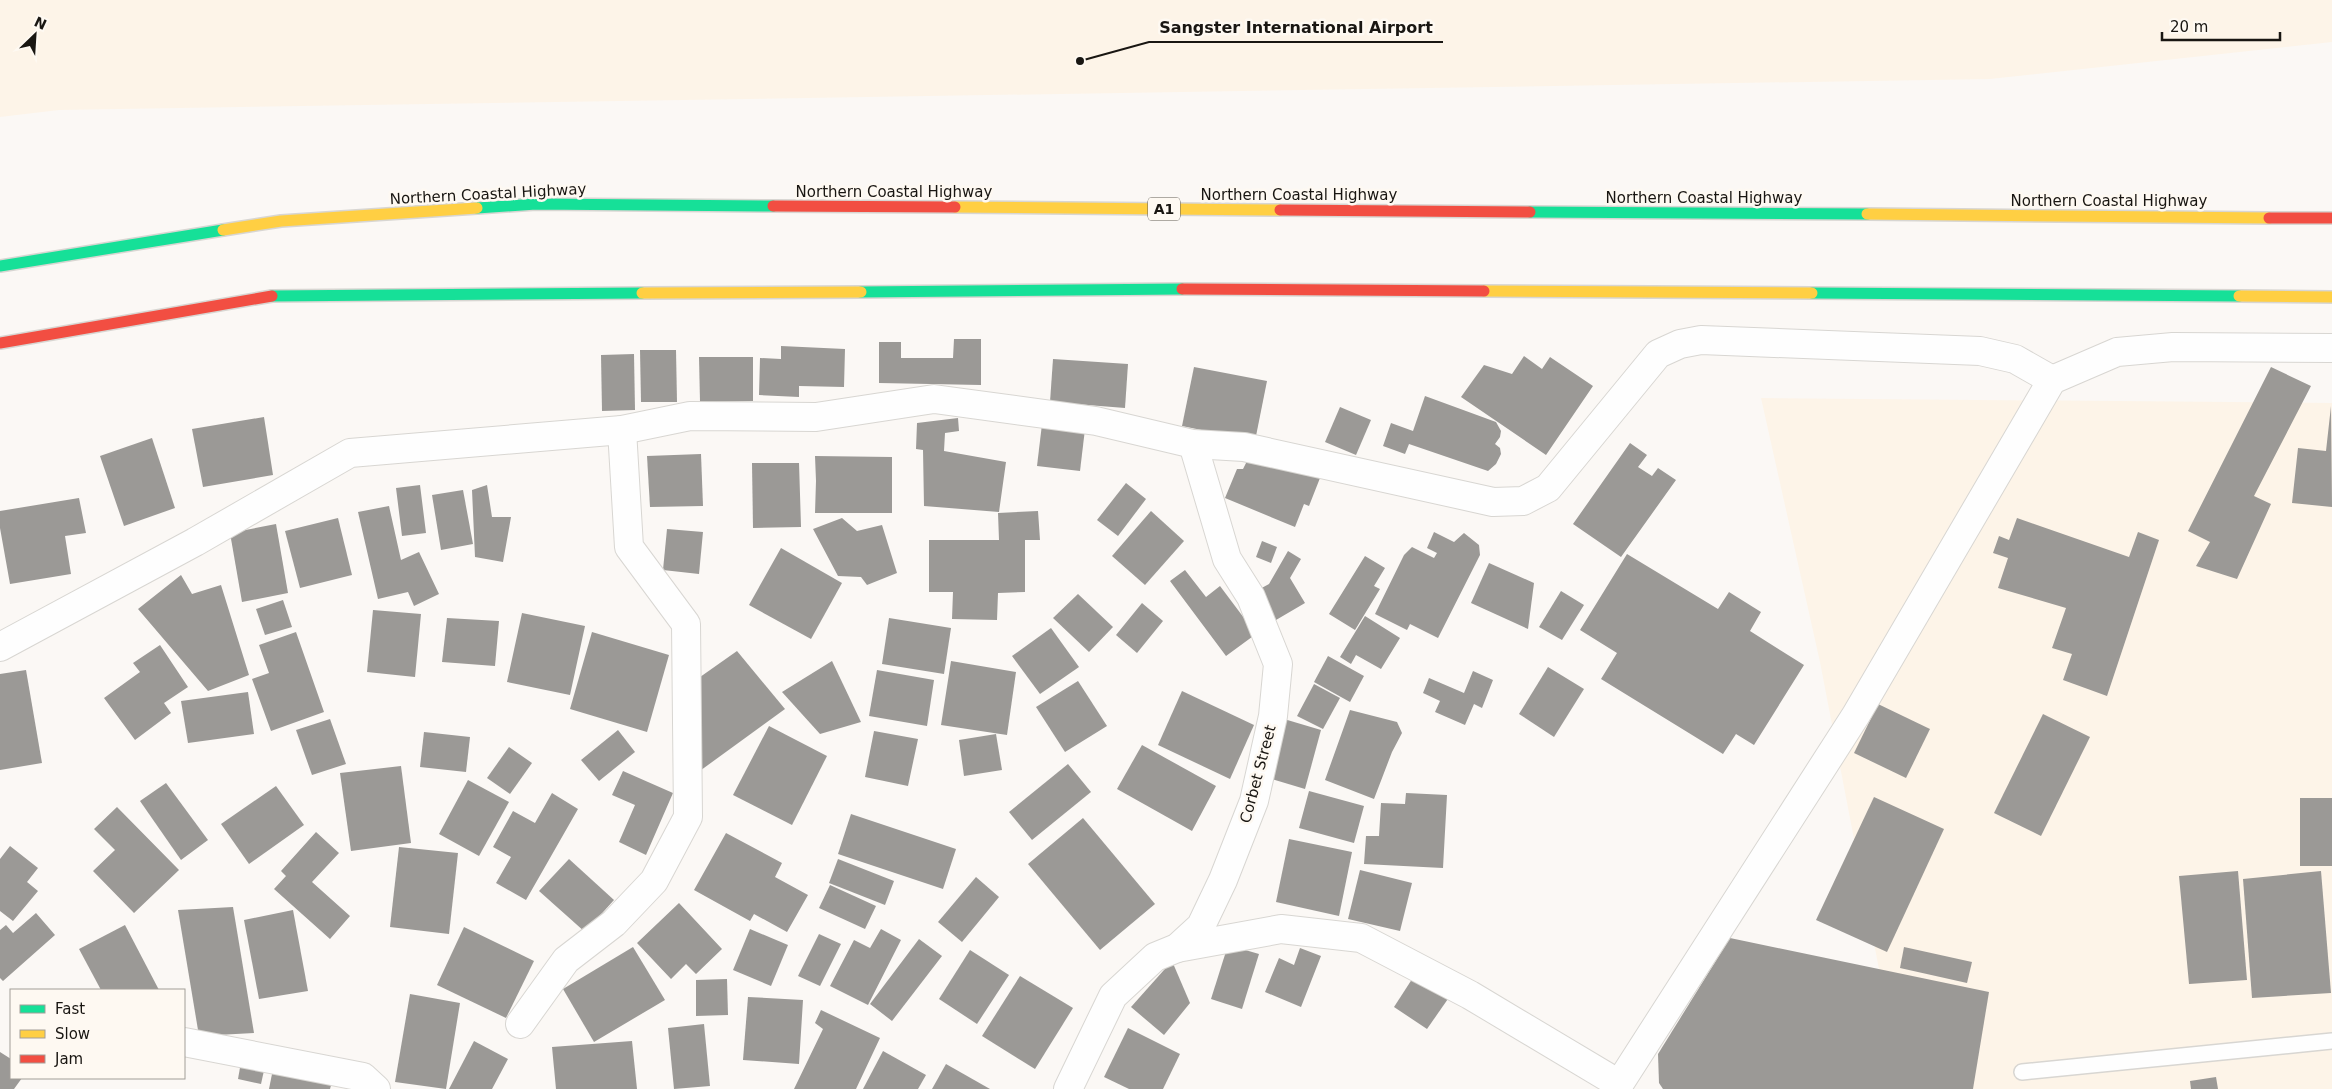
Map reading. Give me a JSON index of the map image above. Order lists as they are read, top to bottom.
{
  "streets": {
    "highway": ["Northern Coastal Highway", "A1"],
    "street": ["Corbet Street"]
  },
  "places": ["Sangster International Airport"],
  "legend": ["Fast", "Slow", "Jam"],
  "scale_bar": "20 m",
  "north": "top right"
}
